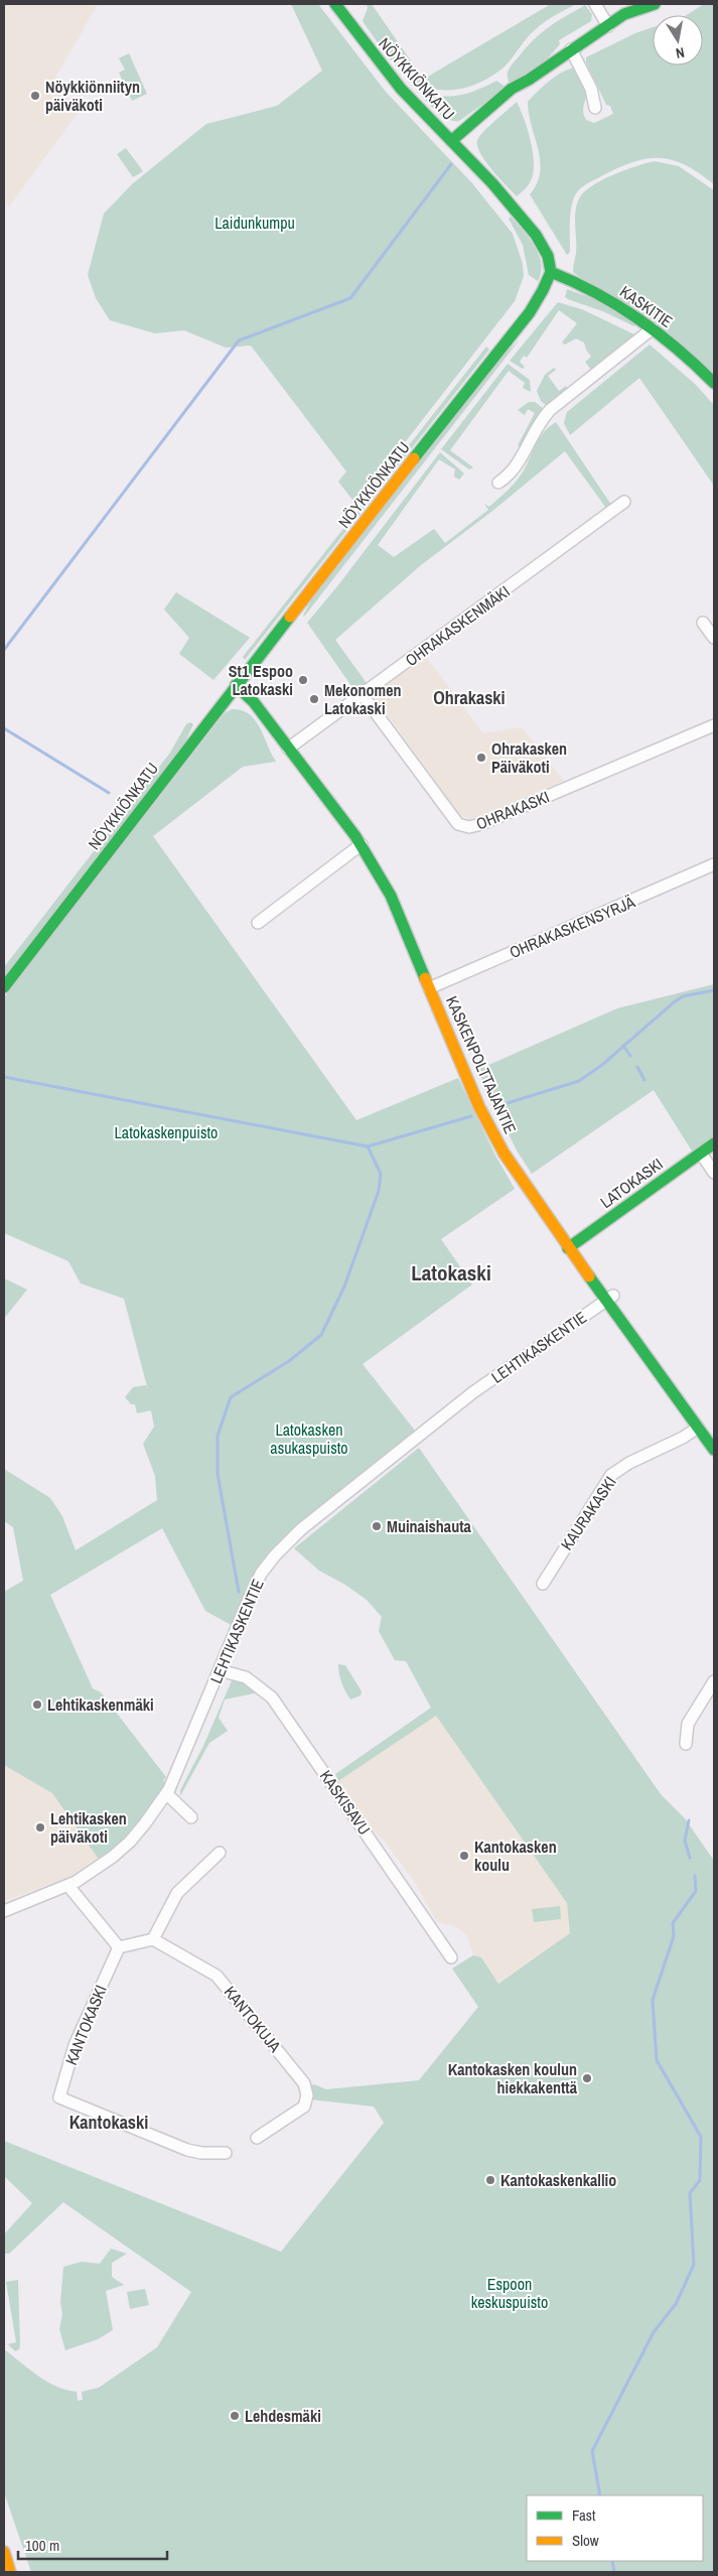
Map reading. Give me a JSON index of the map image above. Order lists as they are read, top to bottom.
{
  "streets": {
    "street": [
      "NÖYKKIÖNKATU",
      "KASKITIE",
      "OHRAKASKENMÄKI",
      "OHRAKASKI",
      "OHRAKASKENSYRJÄ",
      "KASKENPOLTTAJANTIE",
      "LATOKASKI",
      "LEHTIKASKENTIE",
      "KAURAKASKI",
      "KASKISAVU",
      "KANTOKUJA",
      "KANTOKASKI"
    ]
  },
  "crossings": [
    ["NÖYKKIÖNKATU", "KASKITIE"],
    ["NÖYKKIÖNKATU", "KASKENPOLTTAJANTIE"],
    ["OHRAKASKENMÄKI", "OHRAKASKI"],
    ["OHRAKASKENMÄKI", "KASKENPOLTTAJANTIE"],
    ["OHRAKASKENSYRJÄ", "KASKENPOLTTAJANTIE"],
    ["KASKENPOLTTAJANTIE", "LATOKASKI"],
    ["KASKENPOLTTAJANTIE", "LEHTIKASKENTIE"],
    ["KASKENPOLTTAJANTIE", "KAURAKASKI"],
    ["LEHTIKASKENTIE", "KASKISAVU"]
  ],
  "districts": ["Ohrakaski", "Latokaski", "Kantokaski"],
  "parks": [
    "Laidunkumpu",
    "Latokaskenpuisto",
    "Latokasken asukaspuisto",
    "Espoon keskuspuisto"
  ],
  "places": [
    "Nöykkiönniityn päiväkoti",
    "St1 Espoo Latokaski",
    "Mekonomen Latokaski",
    "Ohrakasken Päiväkoti",
    "Muinaishauta",
    "Lehtikaskenmäki",
    "Lehtikasken päiväkoti",
    "Kantokasken koulu",
    "Kantokasken koulun hiekkakenttä",
    "Kantokaskenkallio",
    "Lehdesmäki"
  ],
  "legend": ["Fast", "Slow"],
  "scale_bar": "100 m",
  "north": "bottom"
}
